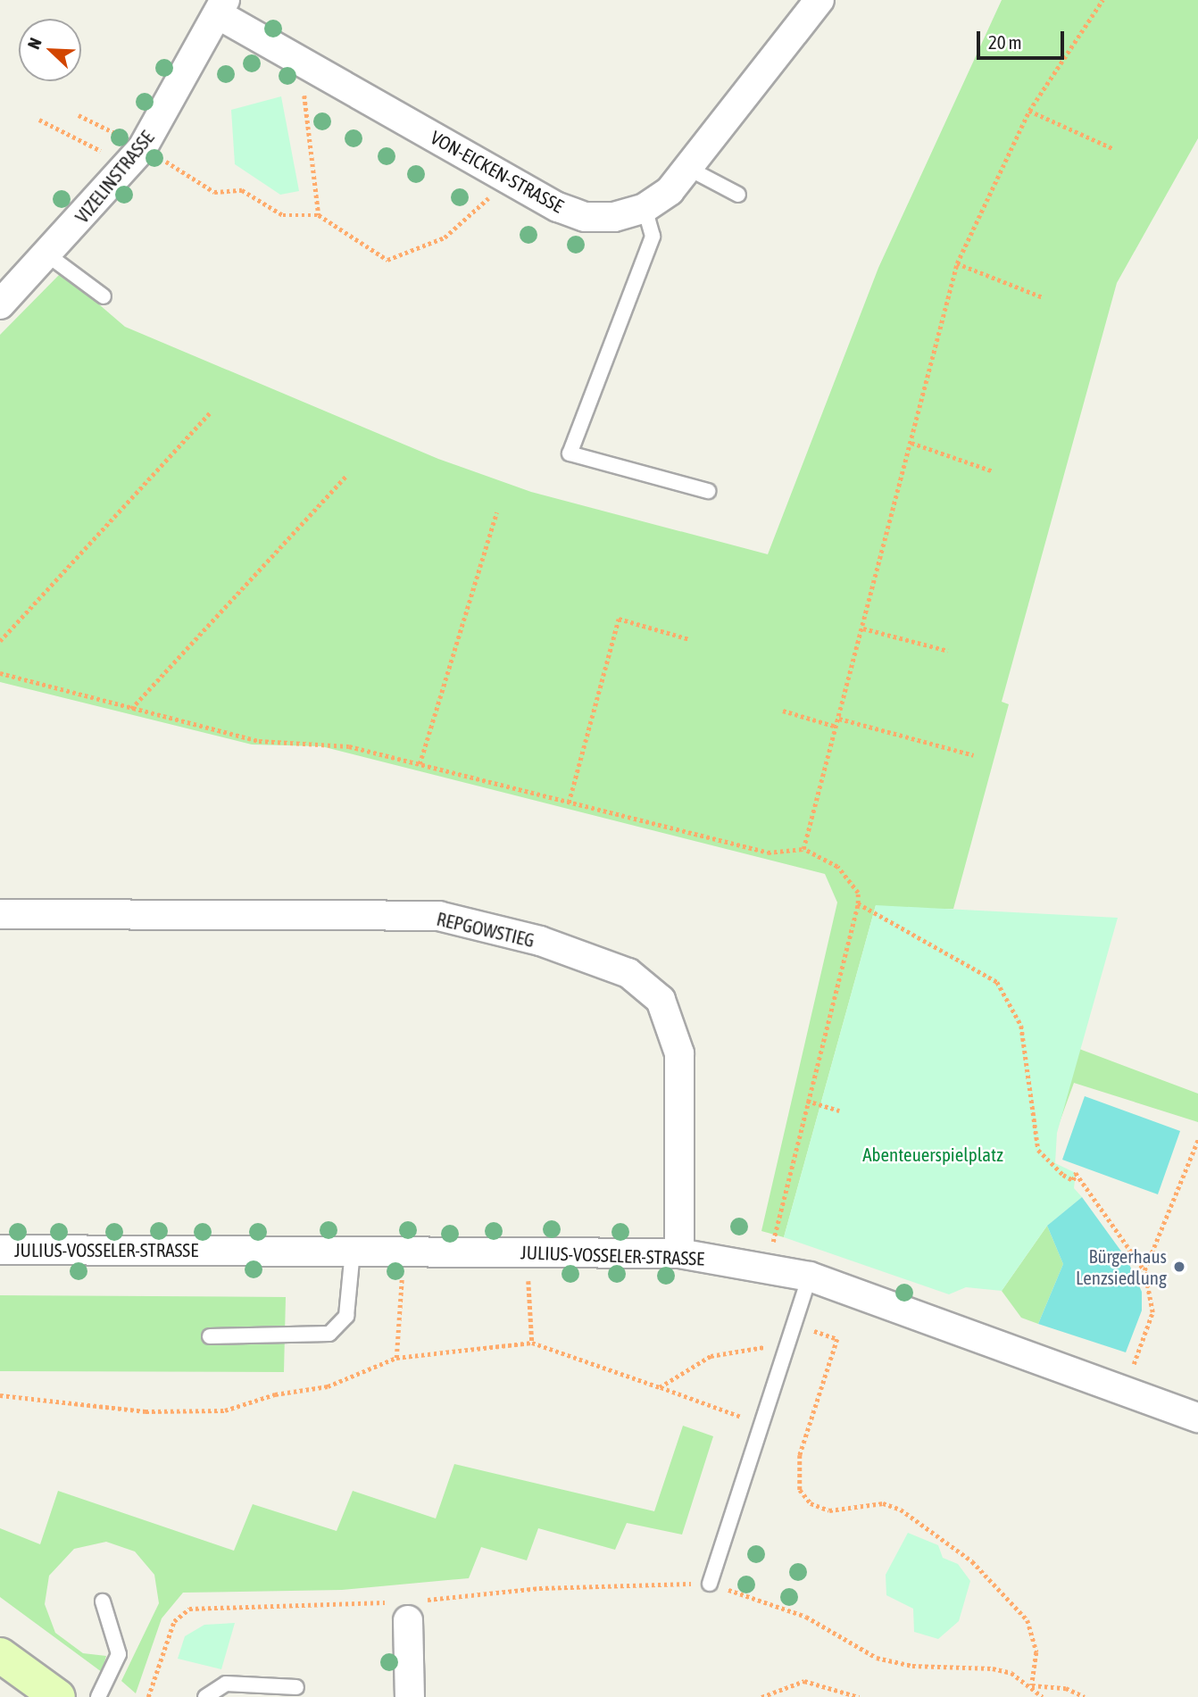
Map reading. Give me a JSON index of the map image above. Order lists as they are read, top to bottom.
{
  "streets": {
    "street": [
      "VON-EICKEN-STRASSE",
      "VIZELINSTRASSE",
      "REPGOWSTIEG",
      "JULIUS-VOSSELER-STRASSE"
    ]
  },
  "crossings": [
    ["VON-EICKEN-STRASSE", "VIZELINSTRASSE"],
    ["REPGOWSTIEG", "JULIUS-VOSSELER-STRASSE"]
  ],
  "parks": ["Abenteuerspielplatz"],
  "places": ["Bürgerhaus Lenzsiedlung"],
  "scale_bar": "20 m",
  "north": "top left"
}
